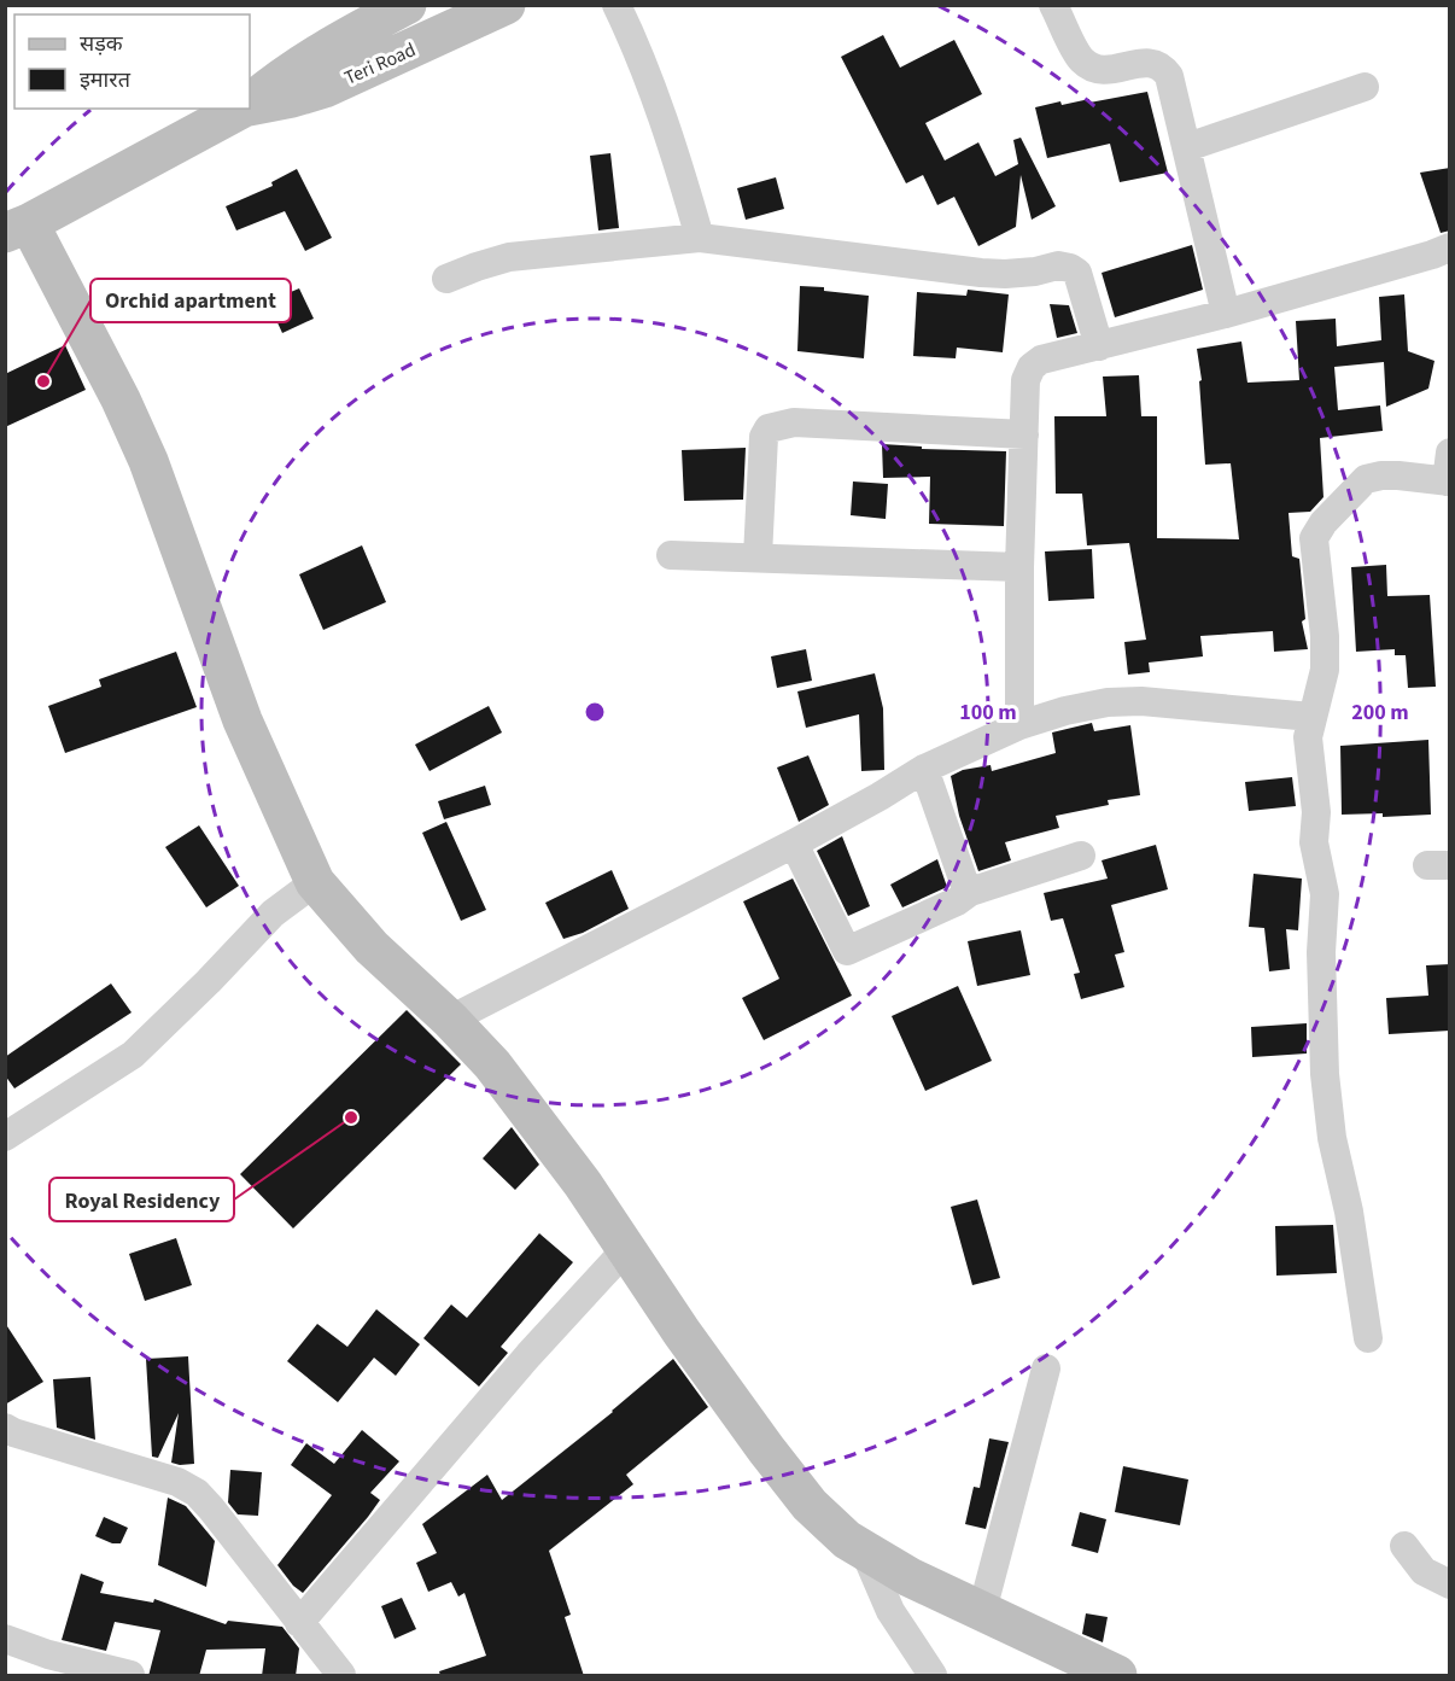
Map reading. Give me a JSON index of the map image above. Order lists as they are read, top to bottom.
{
  "streets": {
    "street": ["Teri Road"]
  },
  "places": ["Orchid apartment", "Royal Residency"],
  "legend": ["सड़क", "इमारत"],
  "rings": ["100 m", "200 m"]
}
